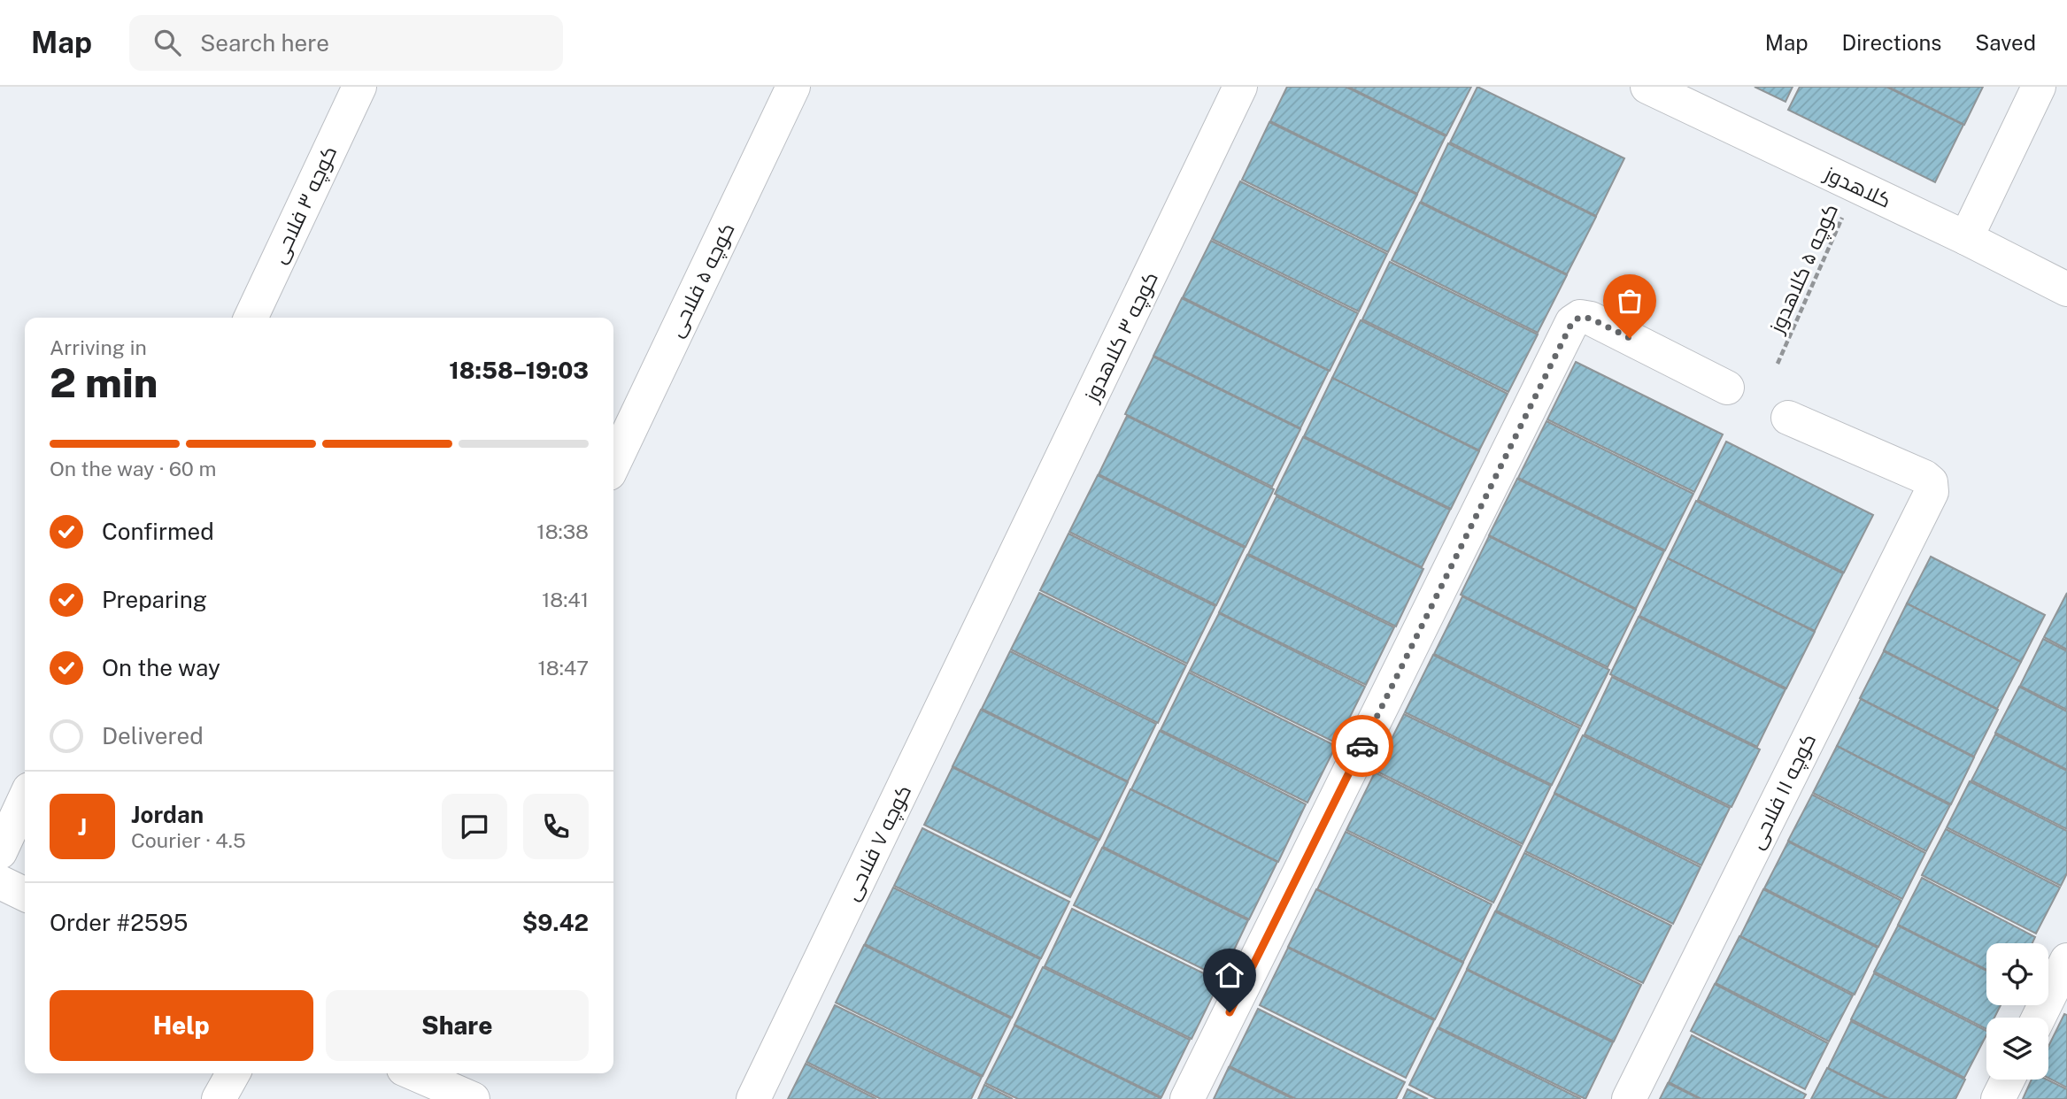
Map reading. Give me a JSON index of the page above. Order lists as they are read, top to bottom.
{
  "streets": {
    "street": [
      "کلاهدوز",
      "کوچه ۳ فلاحی",
      "کوچه ۵ فلاحی",
      "کوچه ۳ کلاهدوز",
      "کوچه ۱۱ فلاحی",
      "کوچه ۷ فلاحی"
    ],
    "path": ["کوچه ۵ کلاهدوز"]
  },
  "crossings": [
    ["کلاهدوز", "کوچه ۵ کلاهدوز"],
    ["کوچه ۳ کلاهدوز", "کوچه ۷ فلاحی"]
  ],
  "page": {
    "header": "Map",
    "search": "Search here",
    "nav": ["Map", "Directions", "Saved"],
    "heading": ["2 min", "Arriving in", "18:58–19:03"],
    "panel": [
      "Jordan",
      "Courier · 4.5",
      "Order #2595",
      "$9.42"
    ],
    "bar": "On the way · 60 m",
    "list": [
      ["Confirmed", "18:38"],
      ["Preparing", "18:41"],
      ["On the way", "18:47"],
      "Delivered"
    ],
    "round": "J",
    "buttons": ["Help", "Share"]
  }
}
